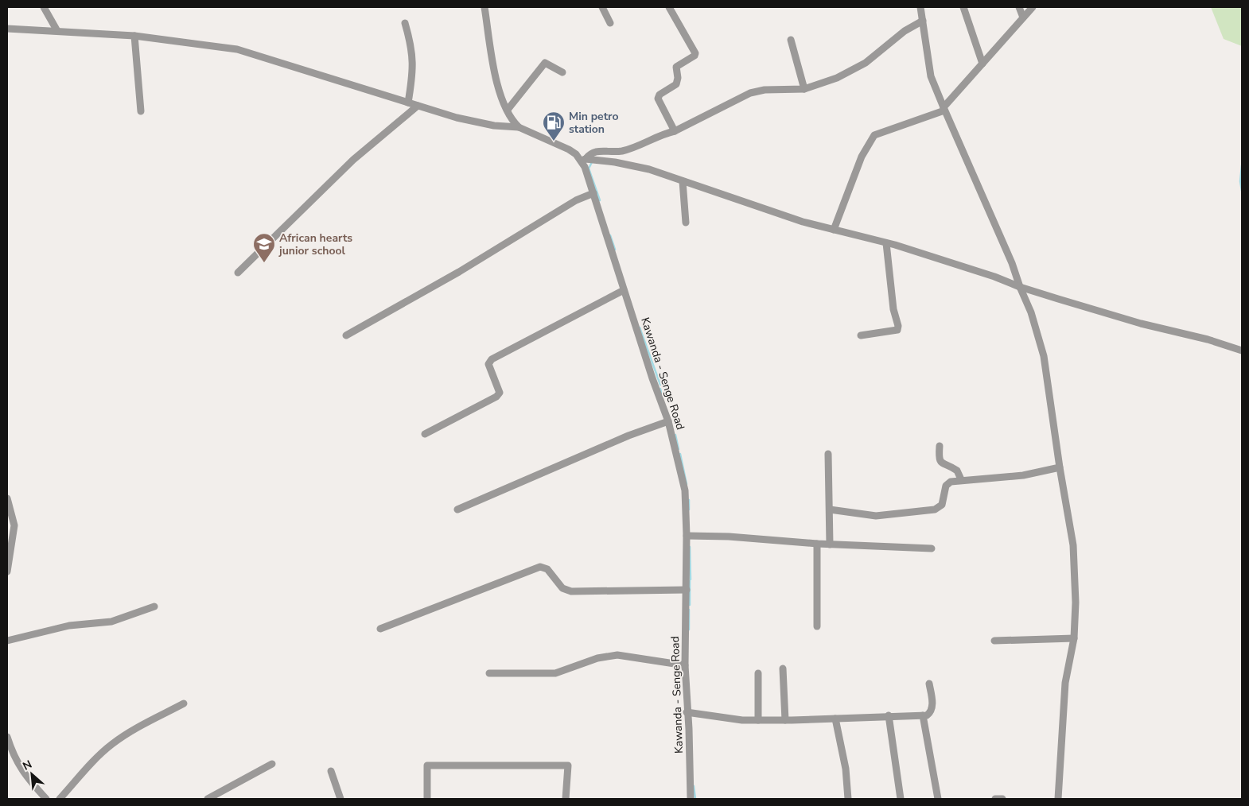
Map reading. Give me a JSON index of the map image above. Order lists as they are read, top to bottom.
{
  "streets": {
    "street": ["Kawanda - Senge Road"]
  },
  "places": {
    "fuel station": ["Min petro station"],
    "school or university": ["African hearts junior school"]
  },
  "north": "top left"
}
